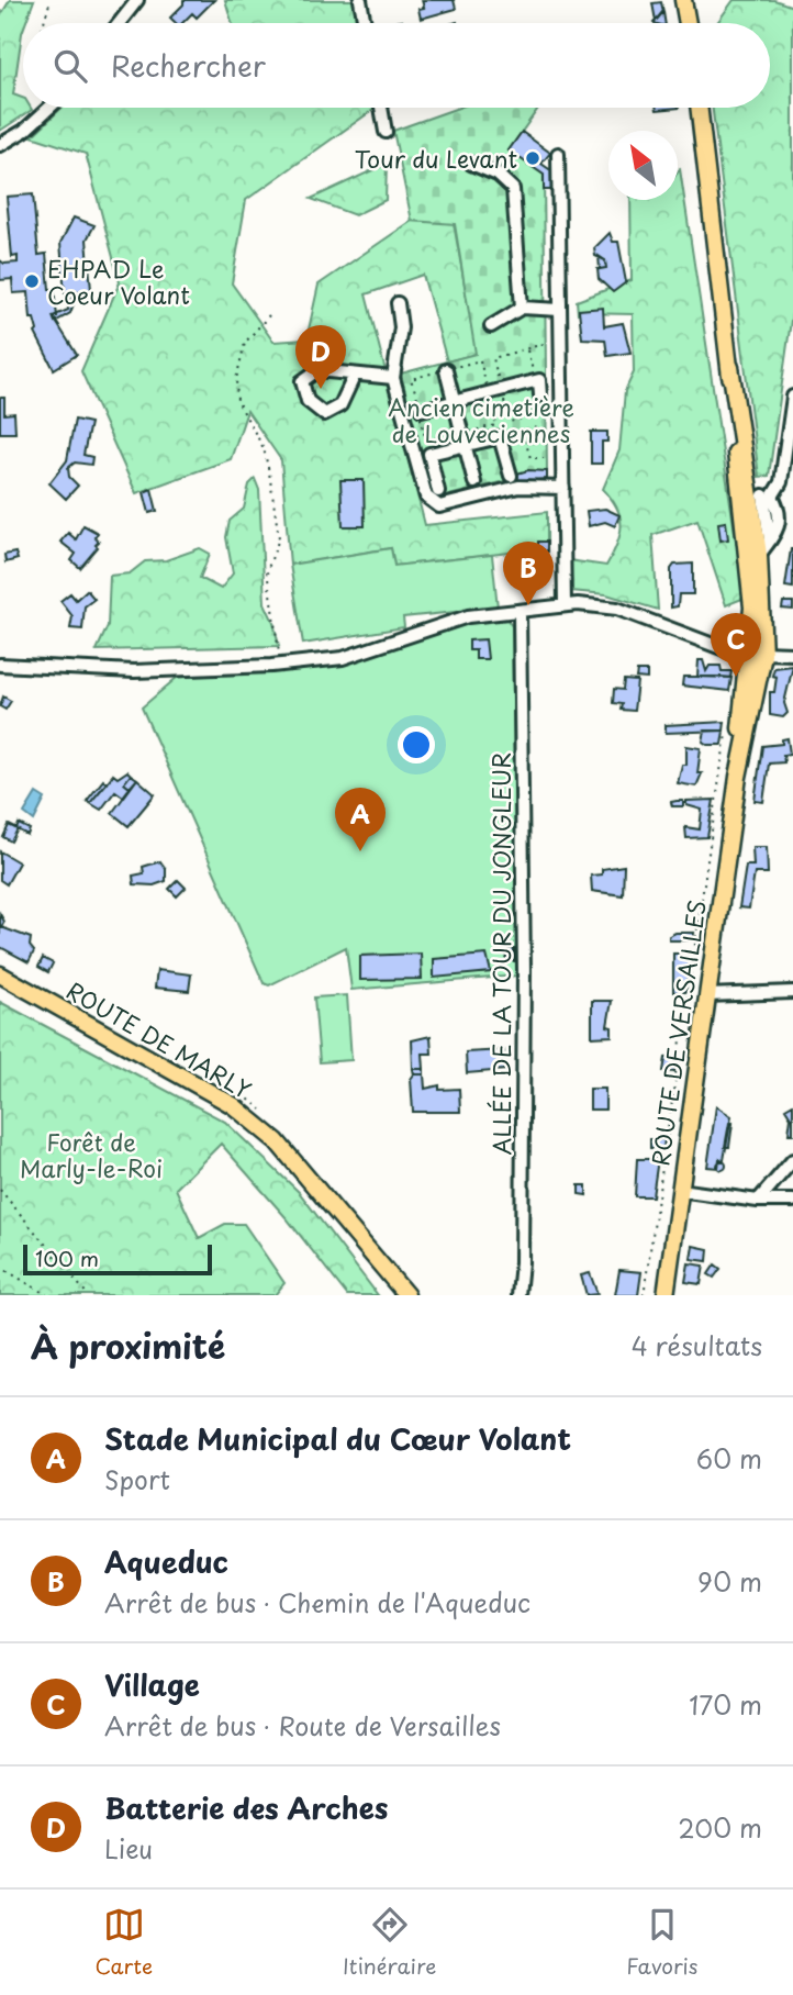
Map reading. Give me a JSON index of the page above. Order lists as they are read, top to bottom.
{
  "streets": {
    "main road": ["ROUTE DE VERSAILLES", "ROUTE DE MARLY"],
    "street": ["ALLÉE DE LA TOUR DU JONGLEUR"]
  },
  "parks": ["Ancien cimetière de Louveciennes", "Forêt de Marly-le-Roi"],
  "places": ["Tour du Levant", "EHPAD Le Coeur Volant"],
  "scale_bar": "100 m",
  "north": "top left",
  "page": {
    "search": "Rechercher",
    "pins": [
      "D",
      "B",
      "C",
      "A"
    ],
    "scale": "100 m",
    "heading": ["À proximité", "4 résultats"],
    "list": [
      {
        "mark": "A",
        "name": "Stade Municipal du Cœur Volant",
        "note": "Sport",
        "value": "60 m"
      },
      {
        "mark": "B",
        "name": "Aqueduc",
        "note": "Arrêt de bus · Chemin de l'Aqueduc",
        "value": "90 m"
      },
      {
        "mark": "C",
        "name": "Village",
        "note": "Arrêt de bus · Route de Versailles",
        "value": "170 m"
      },
      {
        "mark": "D",
        "name": "Batterie des Arches",
        "note": "Lieu",
        "value": "200 m"
      }
    ],
    "nav": ["Carte", "Itinéraire", "Favoris"]
  }
}
